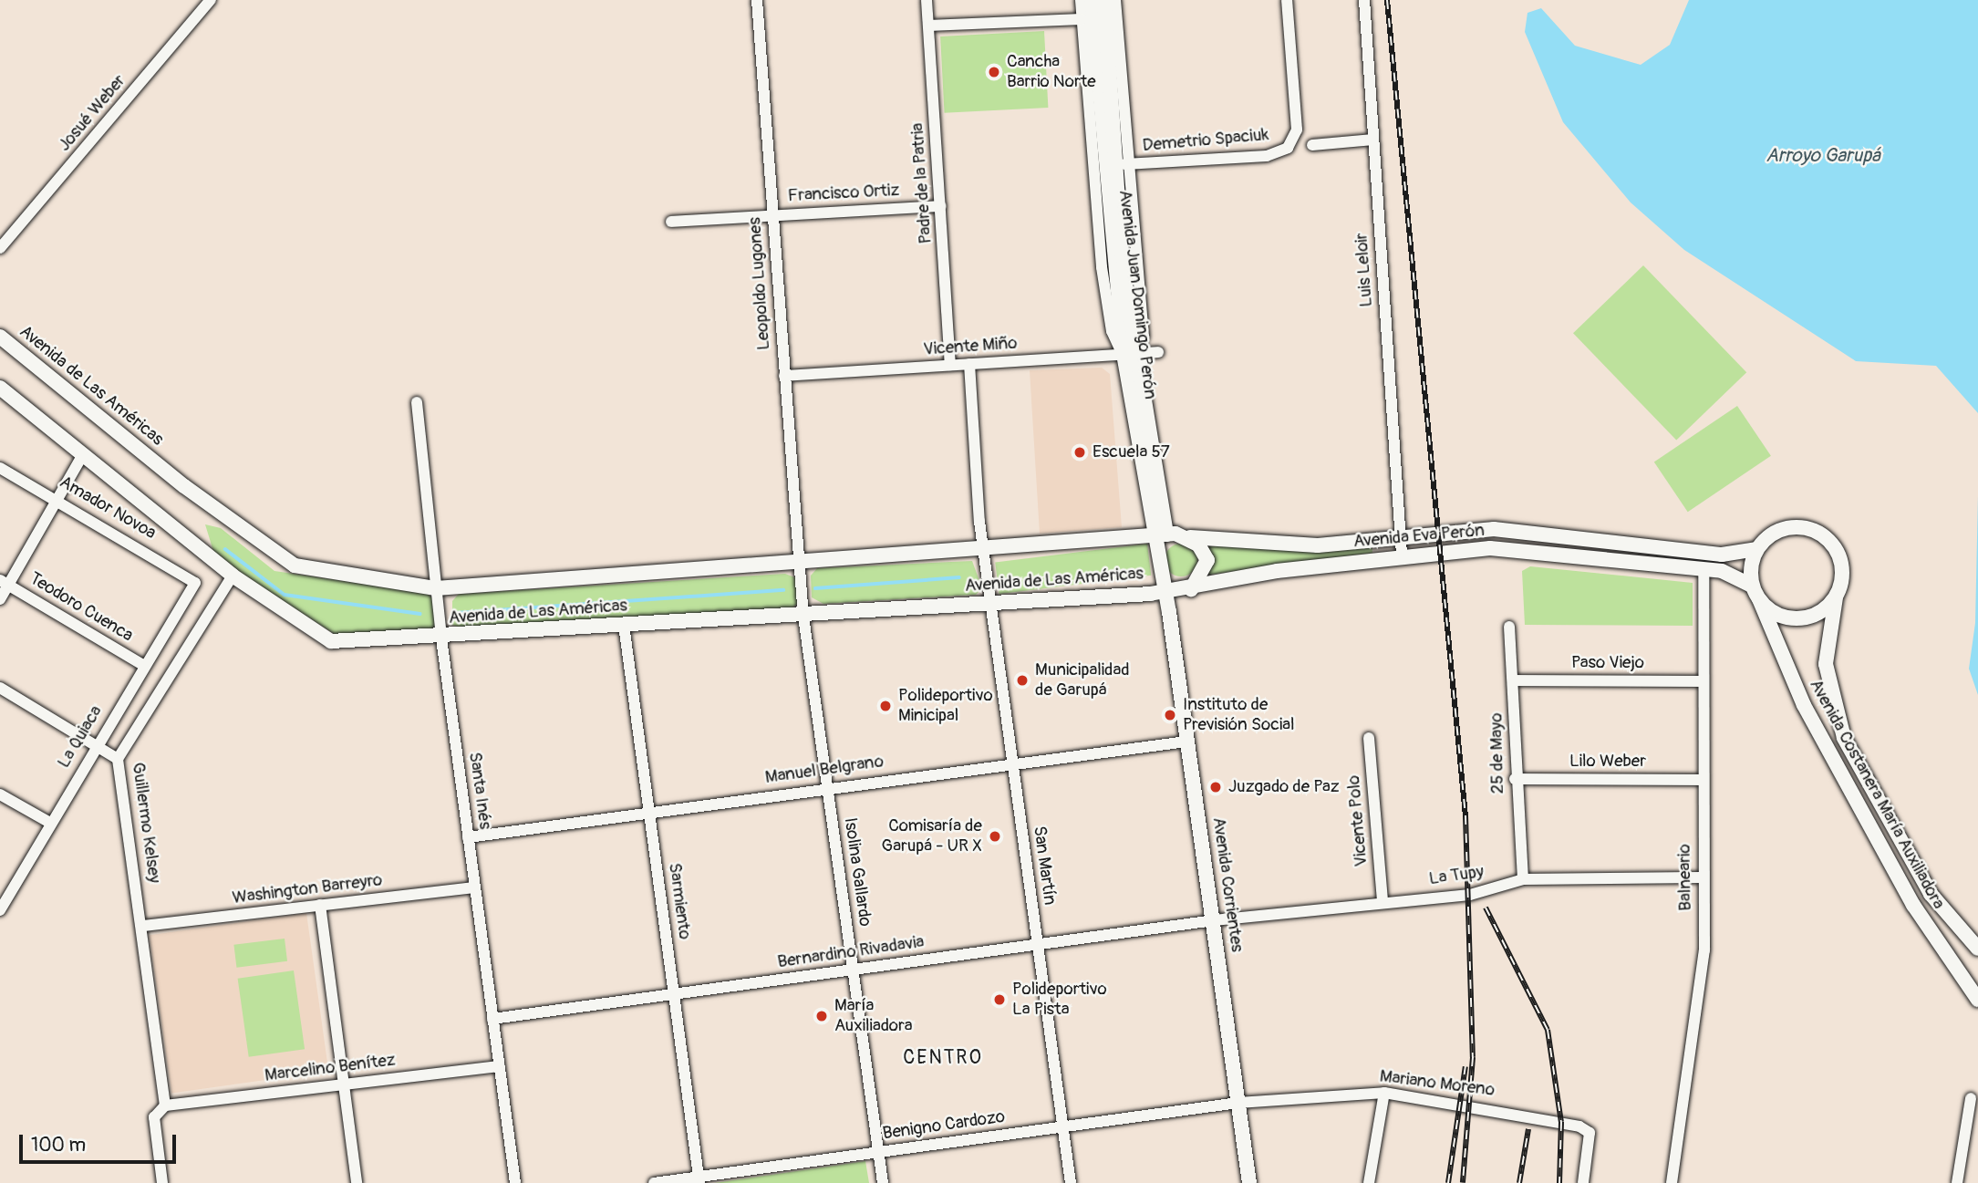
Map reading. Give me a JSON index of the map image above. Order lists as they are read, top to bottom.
{
  "streets": {
    "main road": [
      "Avenida Juan Domingo Perón",
      "Avenida de Las Américas",
      "Avenida Eva Perón",
      "Avenida Costanera María Auxiliadora",
      "Avenida Corrientes"
    ],
    "street": [
      "Josué Weber",
      "Demetrio Spaciuk",
      "Padre de la Patria",
      "Francisco Ortiz",
      "Luis Leloir",
      "Leopoldo Lugones",
      "Vicente Miño",
      "Amador Novoa",
      "Teodoro Cuenca",
      "Paso Viejo",
      "La Quiaca",
      "25 de Mayo",
      "Lilo Weber",
      "Manuel Belgrano",
      "Santa Inés",
      "Vicente Polo",
      "Guillermo Kelsey",
      "San Martín",
      "Isolina Gallardo",
      "La Tupy",
      "Balneario",
      "Washington Barreyro",
      "Sarmiento",
      "Bernardino Rivadavia",
      "Marcelino Benítez",
      "Mariano Moreno",
      "Benigno Cardozo"
    ]
  },
  "crossings": [
    ["Padre de la Patria", "Francisco Ortiz"],
    ["Padre de la Patria", "Vicente Miño"],
    ["Francisco Ortiz", "Leopoldo Lugones"],
    ["Luis Leloir", "Avenida Eva Perón"],
    ["Leopoldo Lugones", "Vicente Miño"],
    ["Leopoldo Lugones", "Avenida de Las Américas"],
    ["Leopoldo Lugones", "Isolina Gallardo"],
    ["Avenida Juan Domingo Perón", "Vicente Miño"],
    ["Avenida Juan Domingo Perón", "Avenida de Las Américas"],
    ["Avenida Juan Domingo Perón", "Avenida Eva Perón"],
    ["Avenida Juan Domingo Perón", "Avenida Corrientes"],
    ["Avenida de Las Américas", "Avenida Eva Perón"],
    ["Avenida de Las Américas", "Santa Inés"],
    ["Avenida de Las Américas", "Guillermo Kelsey"],
    ["Avenida de Las Américas", "San Martín"],
    ["Avenida de Las Américas", "Isolina Gallardo"],
    ["Avenida de Las Américas", "Avenida Corrientes"],
    ["Avenida de Las Américas", "Sarmiento"],
    ["Amador Novoa", "La Quiaca"],
    ["Avenida Eva Perón", "Avenida Costanera María Auxiliadora"],
    ["Avenida Eva Perón", "Balneario"],
    ["Avenida Eva Perón", "Avenida Corrientes"],
    ["Teodoro Cuenca", "La Quiaca"],
    ["Paso Viejo", "25 de Mayo"],
    ["Paso Viejo", "Balneario"],
    ["25 de Mayo", "Lilo Weber"],
    ["25 de Mayo", "La Tupy"],
    ["Lilo Weber", "Balneario"],
    ["Manuel Belgrano", "Santa Inés"],
    ["Manuel Belgrano", "San Martín"],
    ["Manuel Belgrano", "Isolina Gallardo"],
    ["Manuel Belgrano", "Avenida Corrientes"],
    ["Manuel Belgrano", "Sarmiento"],
    ["Santa Inés", "Washington Barreyro"],
    ["Santa Inés", "Bernardino Rivadavia"],
    ["Santa Inés", "Marcelino Benítez"],
    ["Vicente Polo", "La Tupy"],
    ["Guillermo Kelsey", "Washington Barreyro"],
    ["Guillermo Kelsey", "Marcelino Benítez"],
    ["San Martín", "Bernardino Rivadavia"],
    ["San Martín", "Benigno Cardozo"],
    ["Isolina Gallardo", "Bernardino Rivadavia"],
    ["Isolina Gallardo", "Benigno Cardozo"],
    ["La Tupy", "Balneario"],
    ["La Tupy", "Avenida Corrientes"],
    ["La Tupy", "Bernardino Rivadavia"],
    ["Avenida Corrientes", "Bernardino Rivadavia"],
    ["Avenida Corrientes", "Mariano Moreno"],
    ["Avenida Corrientes", "Benigno Cardozo"],
    ["Sarmiento", "Bernardino Rivadavia"],
    ["Sarmiento", "Benigno Cardozo"],
    ["Mariano Moreno", "Benigno Cardozo"]
  ],
  "districts": ["CENTRO"],
  "water": ["Arroyo Garupá"],
  "places": [
    "Cancha Barrio Norte",
    "Escuela 57",
    "Municipalidad de Garupá",
    "Polideportivo Minicipal",
    "Instituto de Previsión Social",
    "Juzgado de Paz",
    "Comisaría de Garupá - UR X",
    "Polideportivo La Pista",
    "María Auxiliadora"
  ],
  "scale_bar": "100 m"
}
